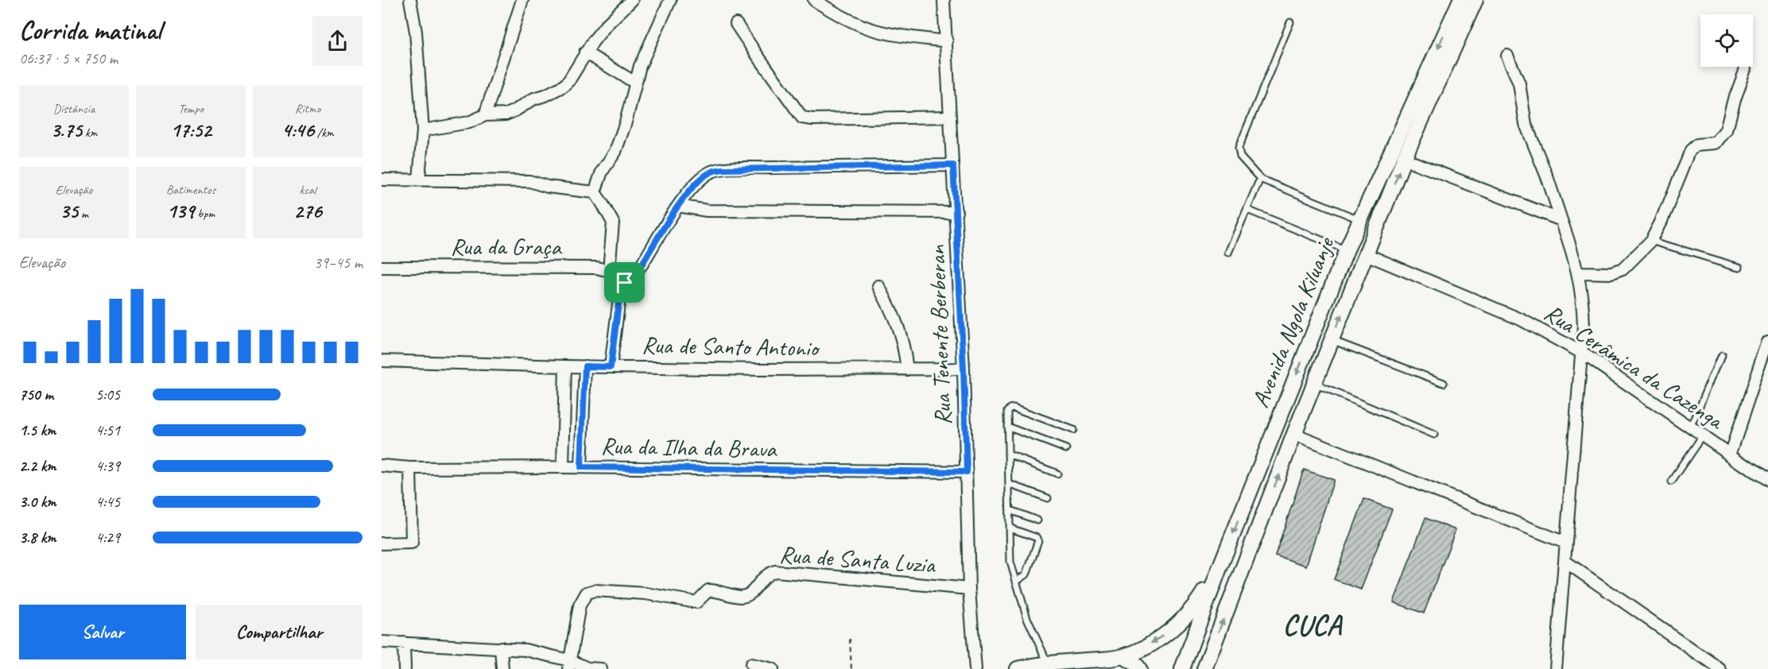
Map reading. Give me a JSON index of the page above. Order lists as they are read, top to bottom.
{
  "streets": {
    "main road": ["Avenida Ngola Kiluanje"],
    "street": [
      "Rua da Graça",
      "Rua Tenente Berberan",
      "Rua de Santo Antonio",
      "Rua Cerâmica da Cazenga",
      "Rua da Ilha da Brava",
      "Rua de Santa Luzia"
    ]
  },
  "crossings": [
    ["Avenida Ngola Kiluanje", "Rua Cerâmica da Cazenga"],
    ["Rua Tenente Berberan", "Rua de Santo Antonio"],
    ["Rua Tenente Berberan", "Rua da Ilha da Brava"],
    ["Rua Tenente Berberan", "Rua de Santa Luzia"]
  ],
  "districts": ["CUCA"],
  "page": {
    "heading": ["Corrida matinal", "06:37 · 5 × 750 m"],
    "stats": [
      ["Distância", "3.75 km"],
      ["Tempo", "17:52"],
      ["Ritmo", "4:46 /km"],
      ["Elevação", "35 m"],
      ["Batimentos", "139 bpm"],
      ["kcal", "276"]
    ],
    "chart": ["Elevação", "39–45 m"],
    "list": [
      {
        "name": "750 m",
        "note": "5:05"
      },
      {
        "name": "1.5 km",
        "note": "4:51"
      },
      {
        "name": "2.2 km",
        "note": "4:39"
      },
      {
        "name": "3.0 km",
        "note": "4:45"
      },
      {
        "name": "3.8 km",
        "note": "4:29"
      }
    ],
    "buttons": ["Salvar", "Compartilhar"]
  }
}
